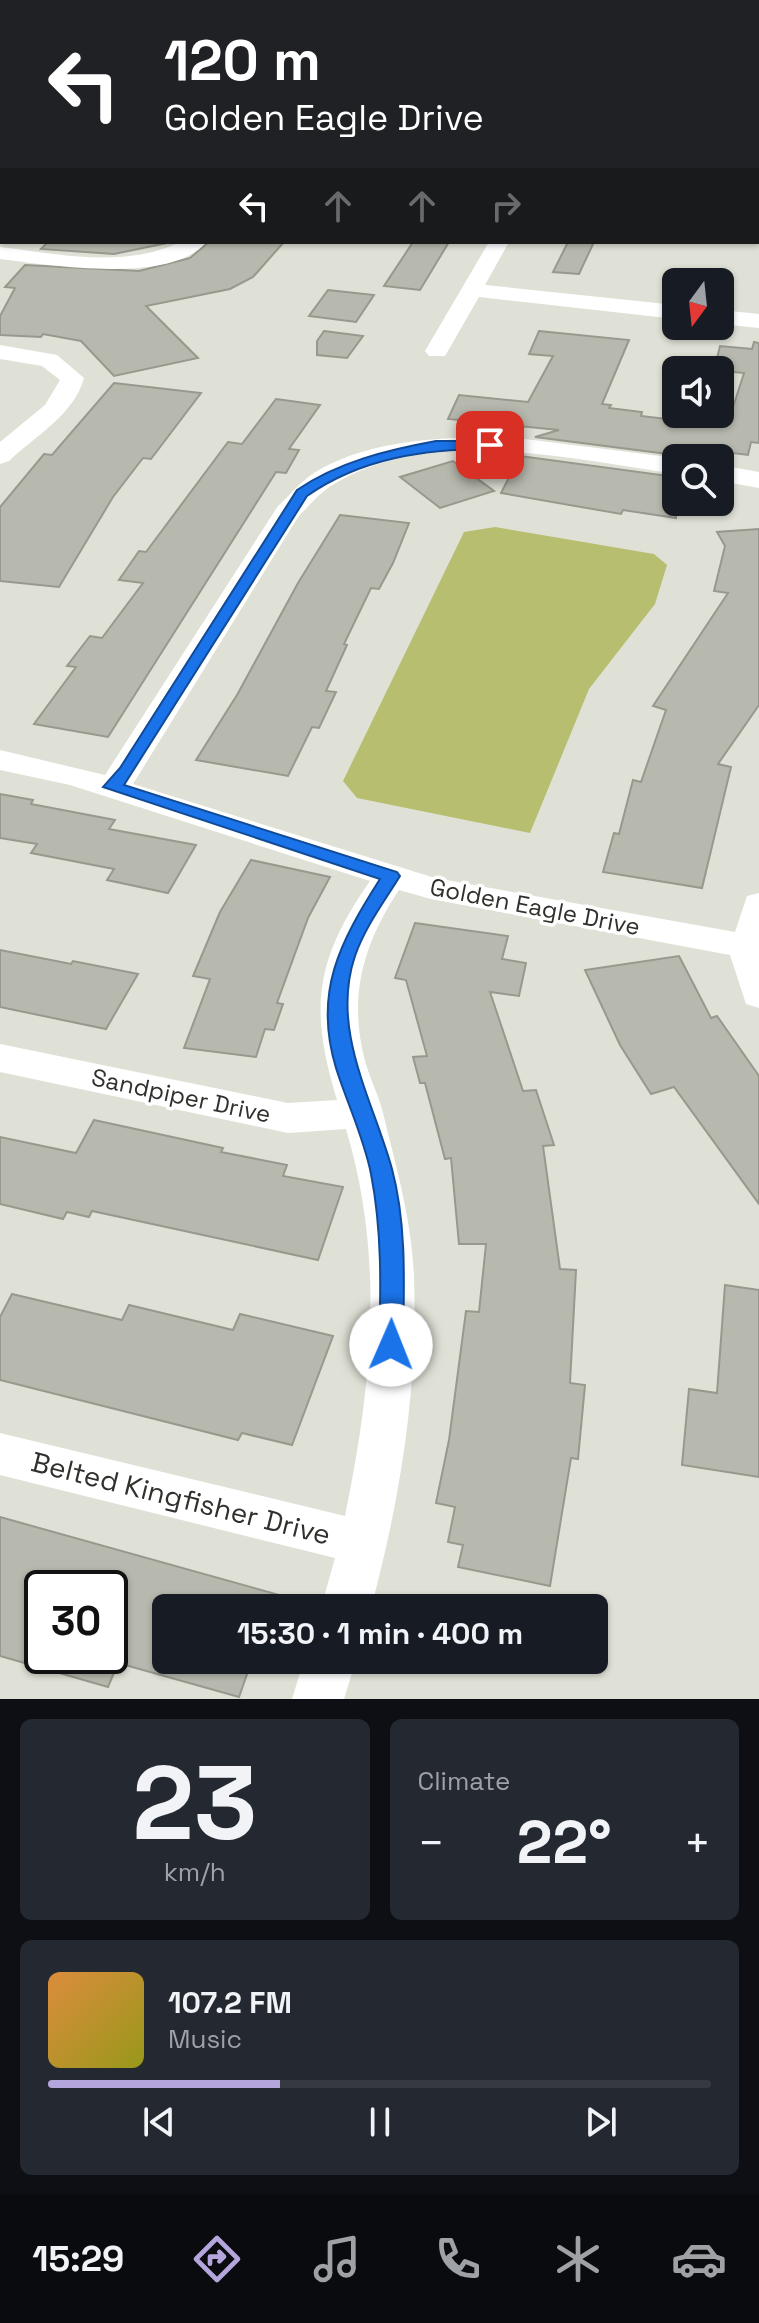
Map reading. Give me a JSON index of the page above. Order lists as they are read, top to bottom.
{
  "streets": {
    "street": ["Golden Eagle Drive", "Sandpiper Drive", "Belted Kingfisher Drive"]
  },
  "north": "bottom",
  "page": {
    "turn": ["120 m", "Golden Eagle Drive"],
    "limit": "30",
    "trip": "15:30 · 1 min · 400 m",
    "tile": [
      ["23", "km/h"],
      "Climate"
    ],
    "heat": ["−", "22°", "+"],
    "song": ["107.2 FM", "Music"],
    "tabs": "15:29"
  }
}
